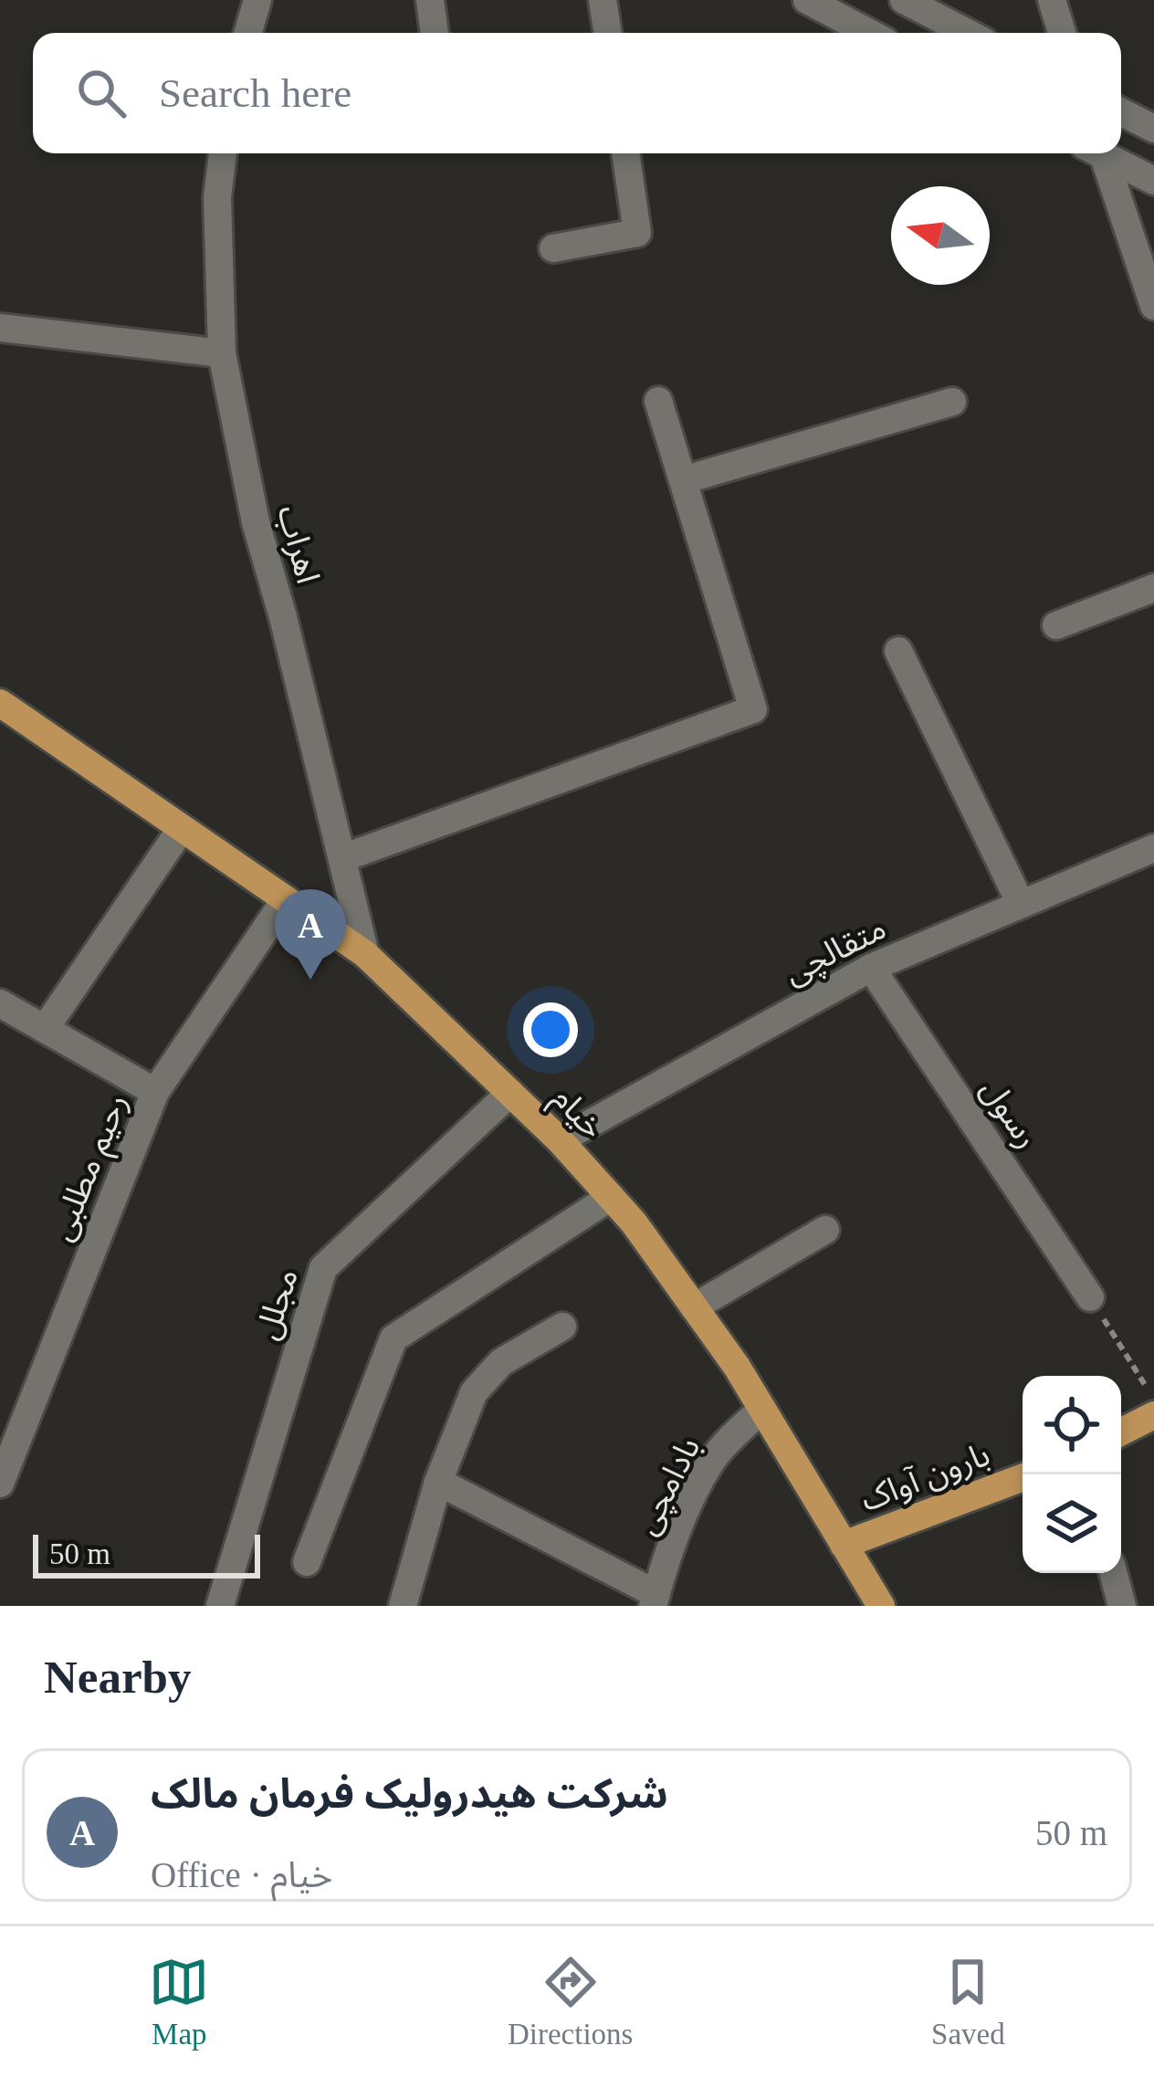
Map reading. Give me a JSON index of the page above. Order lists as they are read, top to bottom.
{
  "streets": {
    "main road": ["خیام", "بارون آواک"],
    "street": [
      "اهراب",
      "متقالچی",
      "رسول",
      "رحیم مطلبی",
      "مجلل",
      "بادامچی"
    ]
  },
  "crossings": [
    ["اهراب", "خیام"],
    ["متقالچی", "خیام"],
    ["متقالچی", "رسول"],
    ["خیام", "رحیم مطلبی"],
    ["خیام", "مجلل"],
    ["خیام", "بارون آواک"],
    ["خیام", "بادامچی"]
  ],
  "scale_bar": "50 m",
  "north": "left",
  "page": {
    "search": "Search here",
    "pins": "A",
    "scale": "50 m",
    "heading": "Nearby",
    "list": [
      {
        "mark": "A",
        "name": "شرکت هیدرولیک فرمان مالک",
        "note": "Office · خیام",
        "value": "50 m"
      }
    ],
    "nav": ["Map", "Directions", "Saved"]
  }
}
